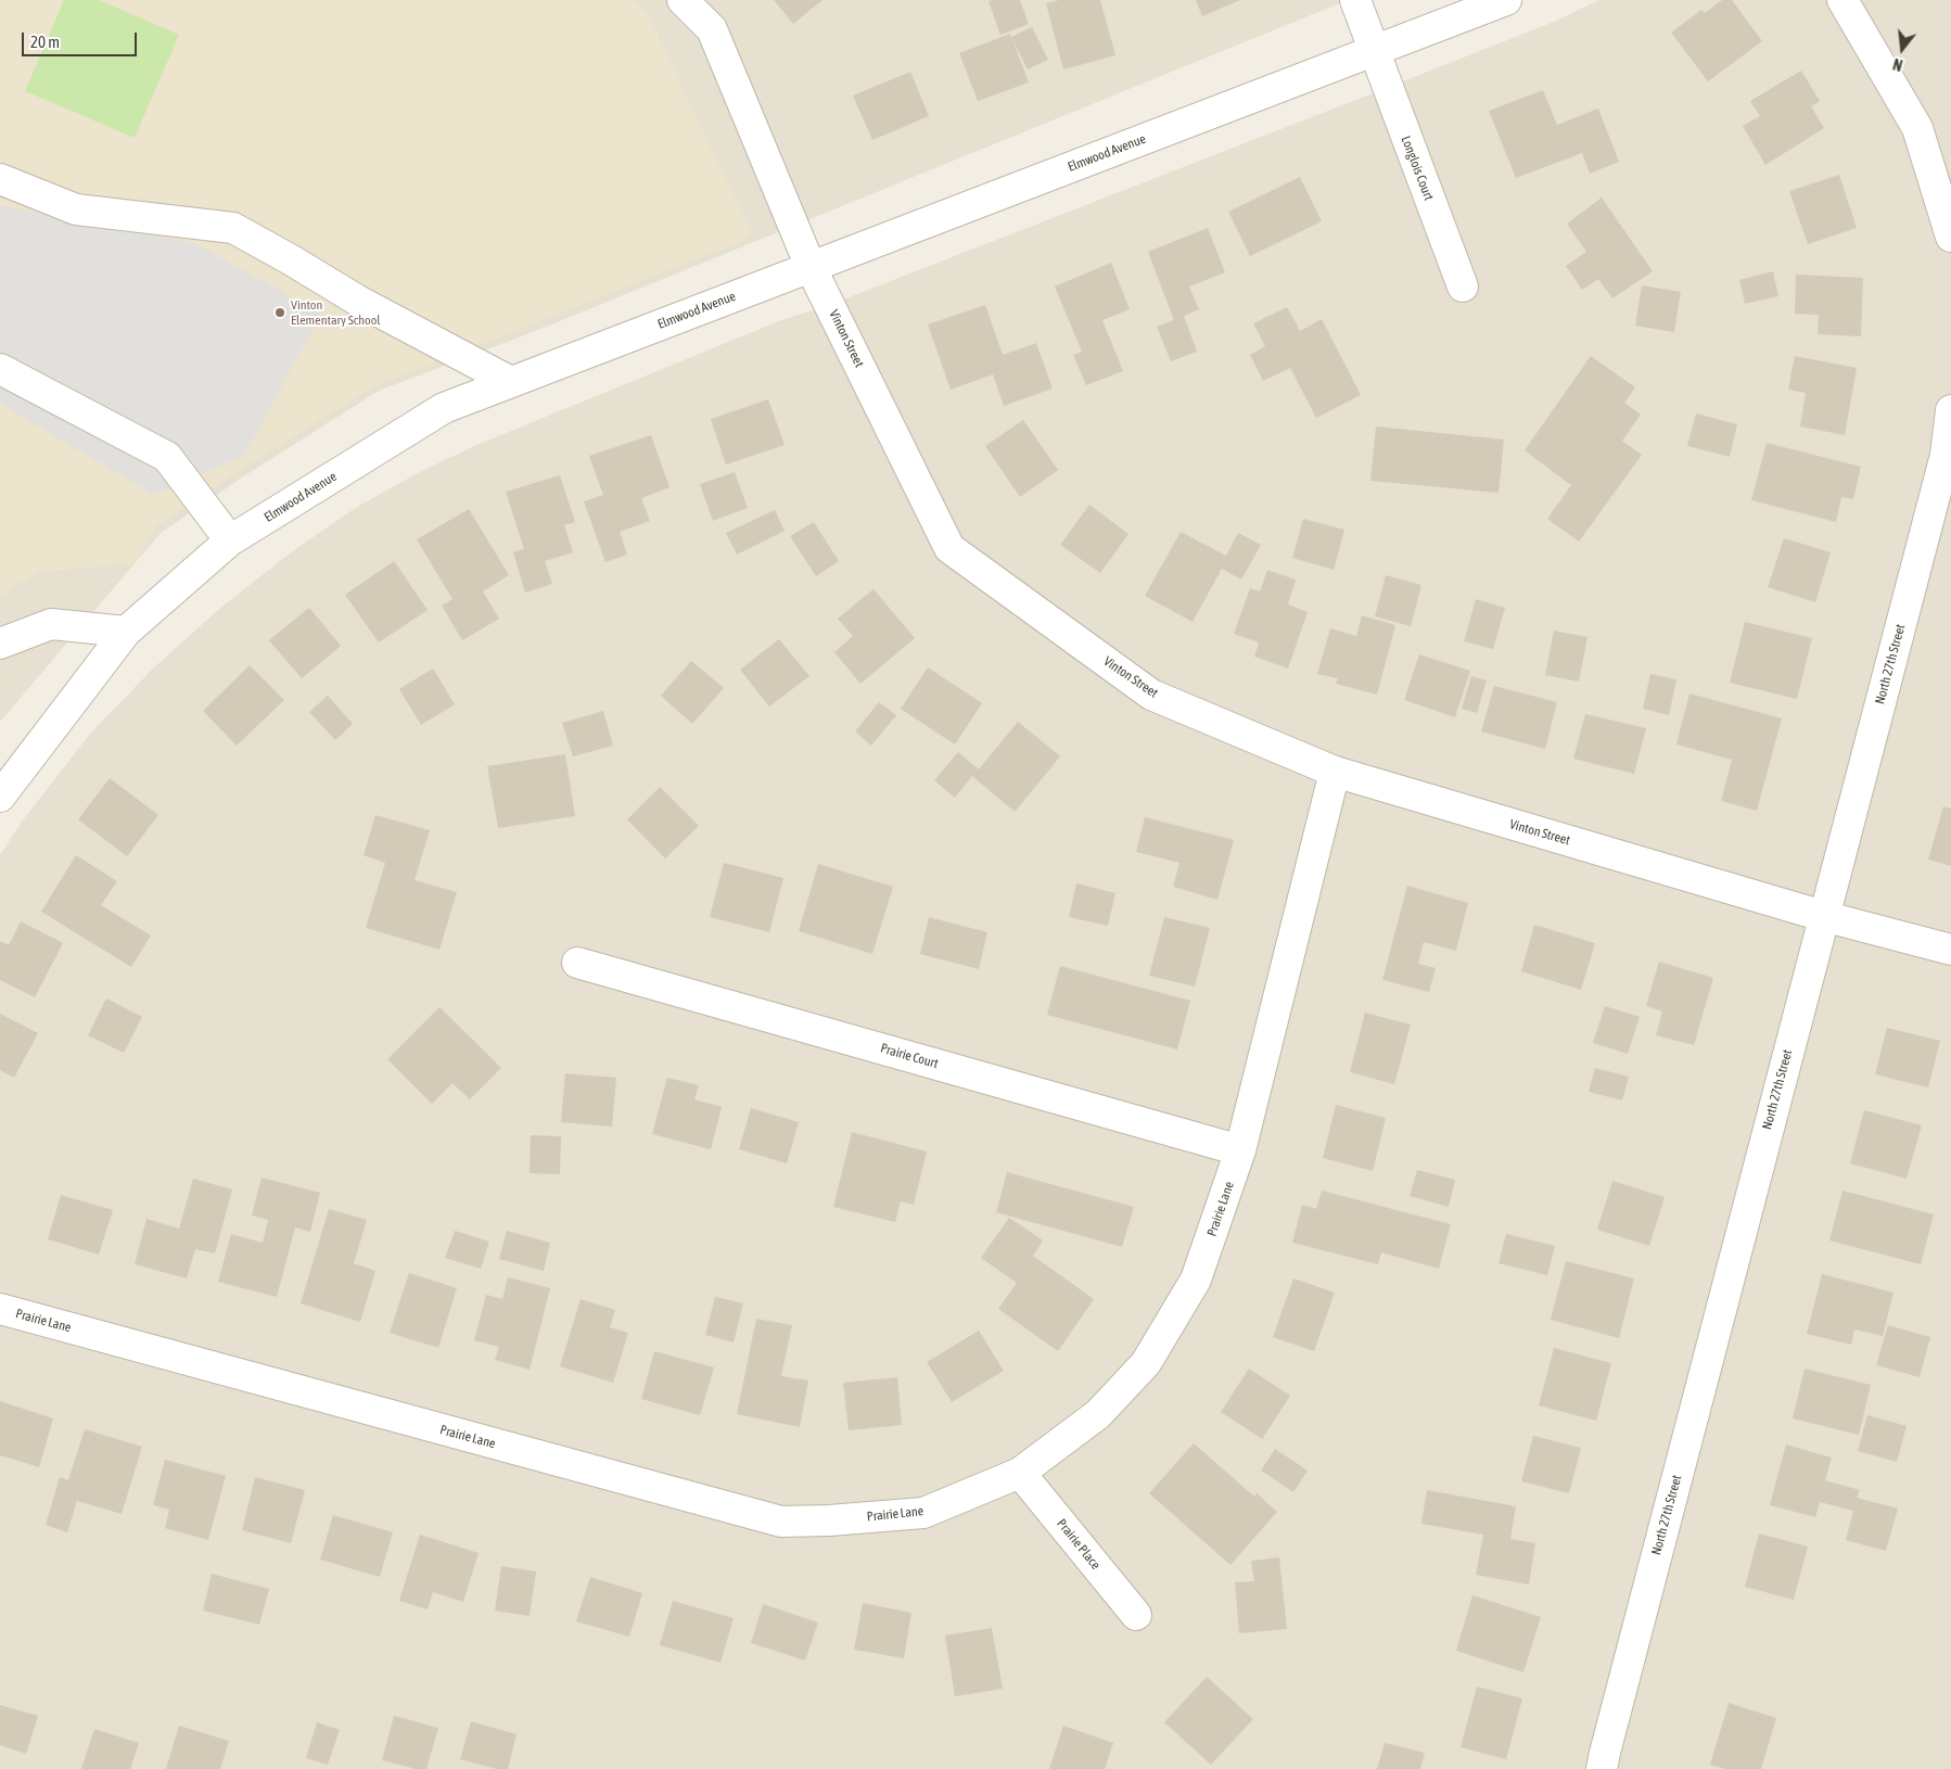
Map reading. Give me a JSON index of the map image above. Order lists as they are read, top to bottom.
{
  "streets": {
    "street": [
      "Elmwood Avenue",
      "Longlois Court",
      "Vinton Street",
      "North 27th Street",
      "Prairie Court",
      "Prairie Lane",
      "Prairie Place"
    ]
  },
  "crossings": [
    ["Elmwood Avenue", "Longlois Court"],
    ["Elmwood Avenue", "Vinton Street"],
    ["Vinton Street", "North 27th Street"],
    ["Vinton Street", "Prairie Lane"],
    ["Prairie Court", "Prairie Lane"],
    ["Prairie Lane", "Prairie Place"]
  ],
  "places": ["Vinton Elementary School"],
  "scale_bar": "20 m",
  "north": "bottom"
}
